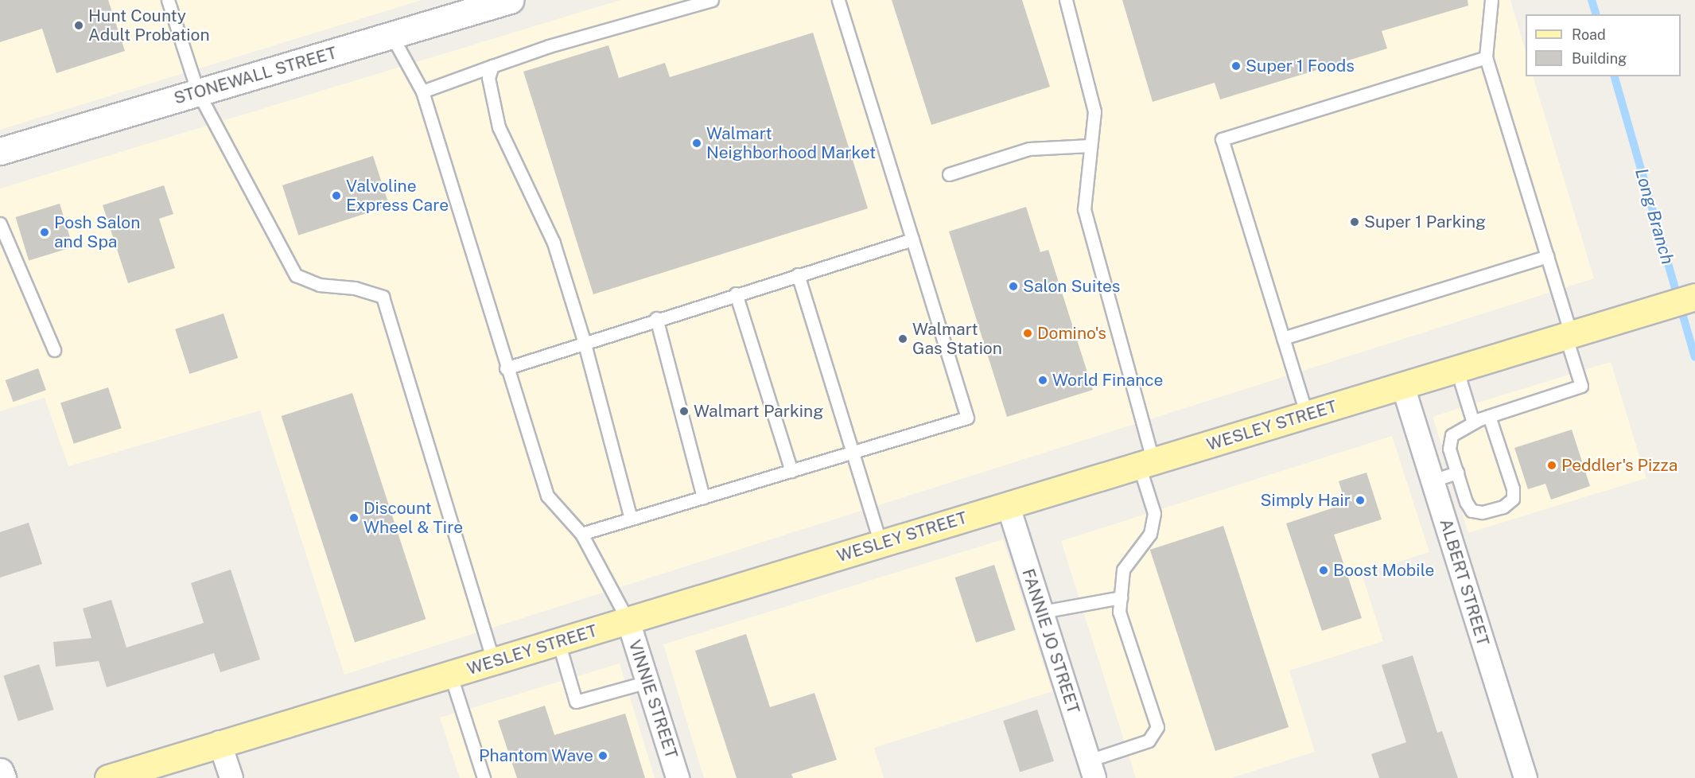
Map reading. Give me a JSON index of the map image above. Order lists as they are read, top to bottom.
{
  "streets": {
    "main road": ["WESLEY STREET"],
    "street": [
      "STONEWALL STREET",
      "ALBERT STREET",
      "FANNIE JO STREET",
      "VINNIE STREET"
    ]
  },
  "crossings": [
    ["WESLEY STREET", "ALBERT STREET"],
    ["WESLEY STREET", "FANNIE JO STREET"],
    ["WESLEY STREET", "VINNIE STREET"]
  ],
  "water": ["Long Branch"],
  "places": [
    "Hunt County Adult Probation",
    "Super 1 Foods",
    "Walmart Neighborhood Market",
    "Valvoline Express Care",
    "Super 1 Parking",
    "Posh Salon and Spa",
    "Salon Suites",
    "Domino's",
    "Walmart Gas Station",
    "World Finance",
    "Walmart Parking",
    "Peddler's Pizza",
    "Simply Hair",
    "Discount Wheel & Tire",
    "Boost Mobile",
    "Phantom Wave"
  ],
  "legend": ["Road", "Building"]
}
